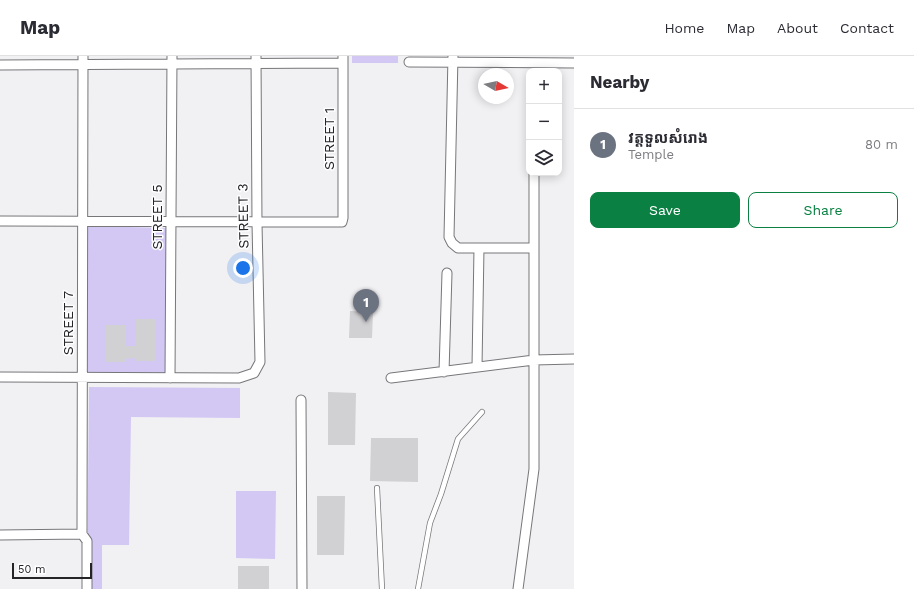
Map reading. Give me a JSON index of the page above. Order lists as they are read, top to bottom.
{
  "streets": {
    "street": [
      "STREET 1",
      "STREET 3",
      "STREET 5",
      "STREET 7"
    ]
  },
  "crossings": [
    ["STREET 1", "STREET 3"],
    ["STREET 3", "STREET 5"]
  ],
  "scale_bar": "50 m",
  "north": "right",
  "page": {
    "header": "Map",
    "nav": [
      "Home",
      "Map",
      "About",
      "Contact"
    ],
    "heading": "Nearby",
    "map_buttons": ["+", "−"],
    "list": [
      {
        "mark": "1",
        "name": "វត្តទួលសំរោង",
        "note": "Temple",
        "value": "80 m"
      }
    ],
    "buttons": ["Save", "Share"],
    "pins": "1",
    "scale": "50 m"
  }
}
